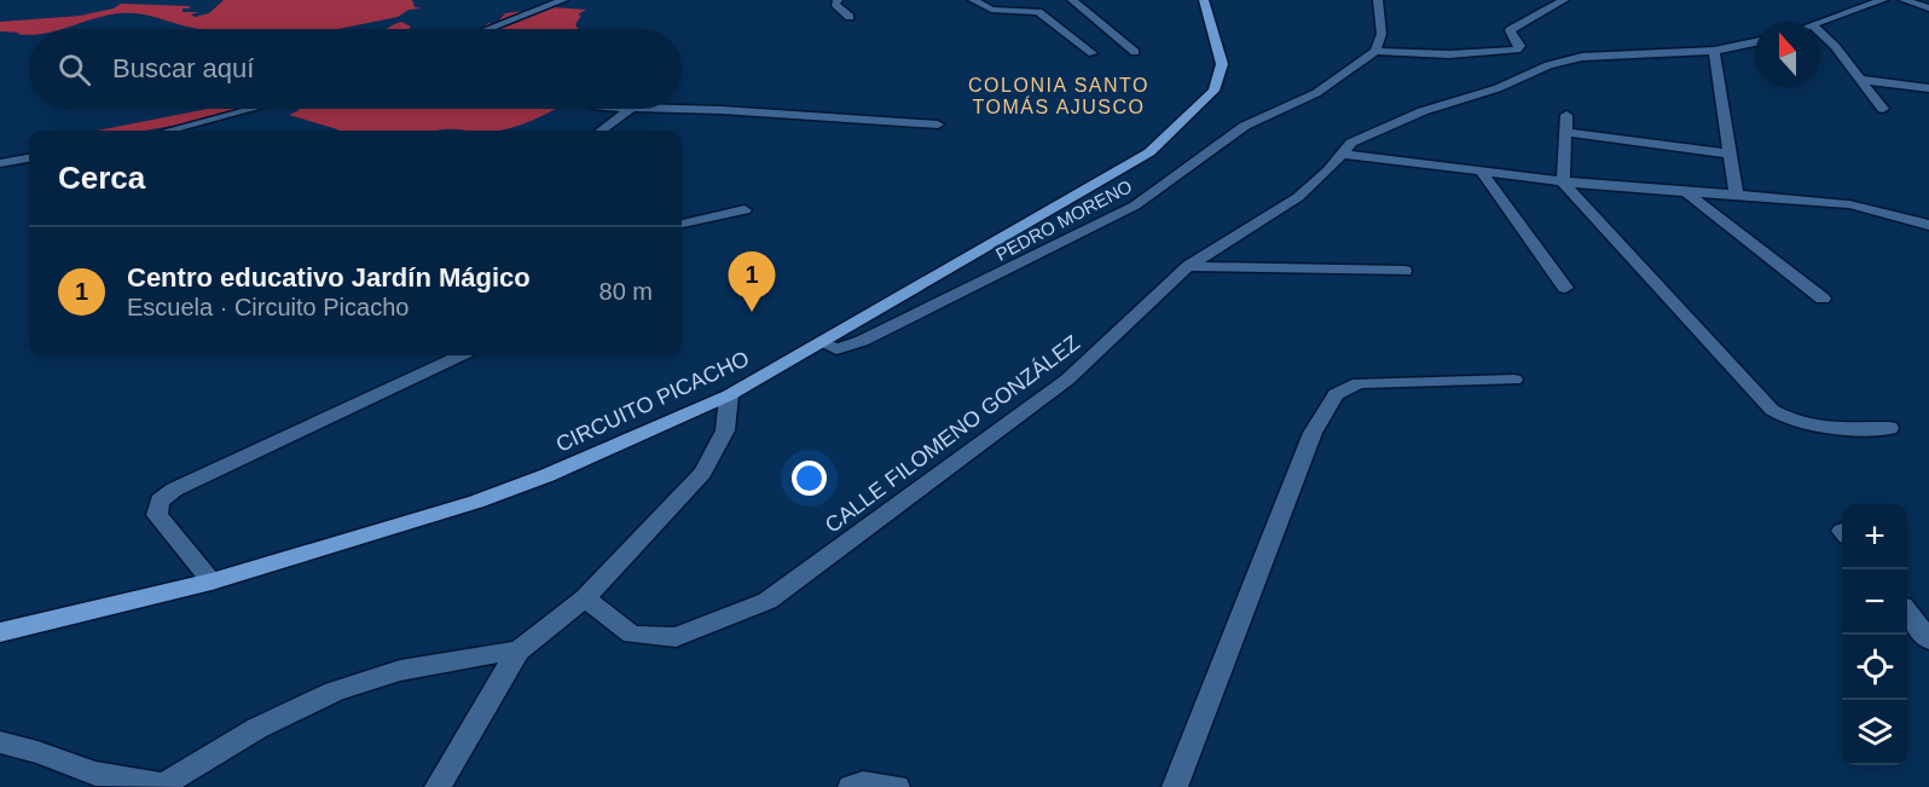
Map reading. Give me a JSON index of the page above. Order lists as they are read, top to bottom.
{
  "streets": {
    "main road": ["CIRCUITO PICACHO"],
    "street": ["PEDRO MORENO", "CALLE FILOMENO GONZÁLEZ"]
  },
  "crossings": [
    ["PEDRO MORENO", "CIRCUITO PICACHO"]
  ],
  "districts": ["COLONIA SANTO TOMÁS AJUSCO"],
  "north": "top",
  "page": {
    "search": "Buscar aquí",
    "heading": "Cerca",
    "list": [
      {
        "mark": "1",
        "name": "Centro educativo Jardín Mágico",
        "note": "Escuela · Circuito Picacho",
        "value": "80 m"
      }
    ],
    "pins": "1",
    "map_buttons": ["+", "−"]
  }
}
